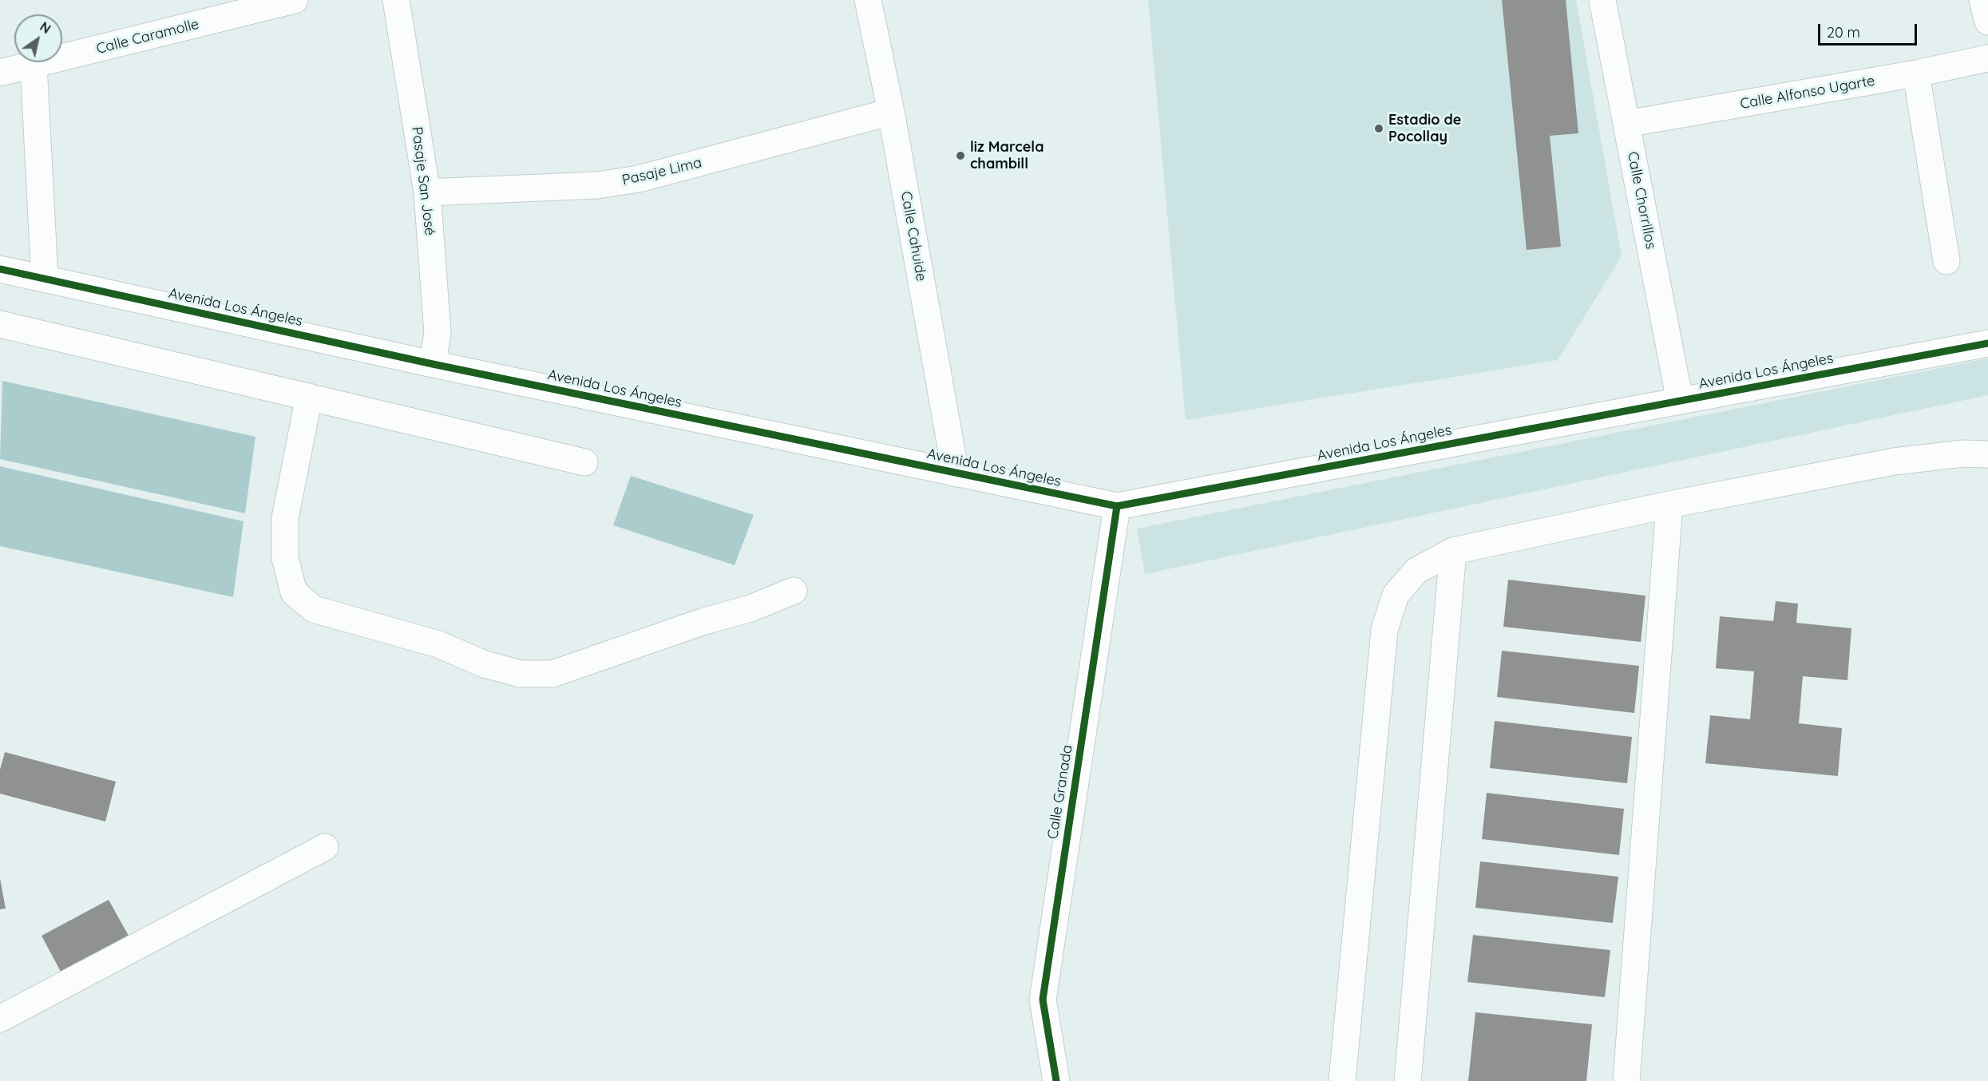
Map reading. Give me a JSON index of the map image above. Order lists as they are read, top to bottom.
{
  "streets": {
    "street": [
      "Calle Caramolle",
      "Calle Alfonso Ugarte",
      "Pasaje Lima",
      "Pasaje San José",
      "Calle Chorrillos",
      "Calle Cahuide",
      "Avenida Los Ángeles",
      "Calle Granada"
    ]
  },
  "crossings": [
    ["Calle Alfonso Ugarte", "Calle Chorrillos"],
    ["Pasaje Lima", "Pasaje San José"],
    ["Pasaje Lima", "Calle Cahuide"],
    ["Pasaje San José", "Avenida Los Ángeles"],
    ["Calle Chorrillos", "Avenida Los Ángeles"],
    ["Calle Cahuide", "Avenida Los Ángeles"],
    ["Avenida Los Ángeles", "Calle Granada"]
  ],
  "places": ["Estadio de Pocollay", "liz Marcela chambill"],
  "scale_bar": "20 m",
  "north": "top right"
}
